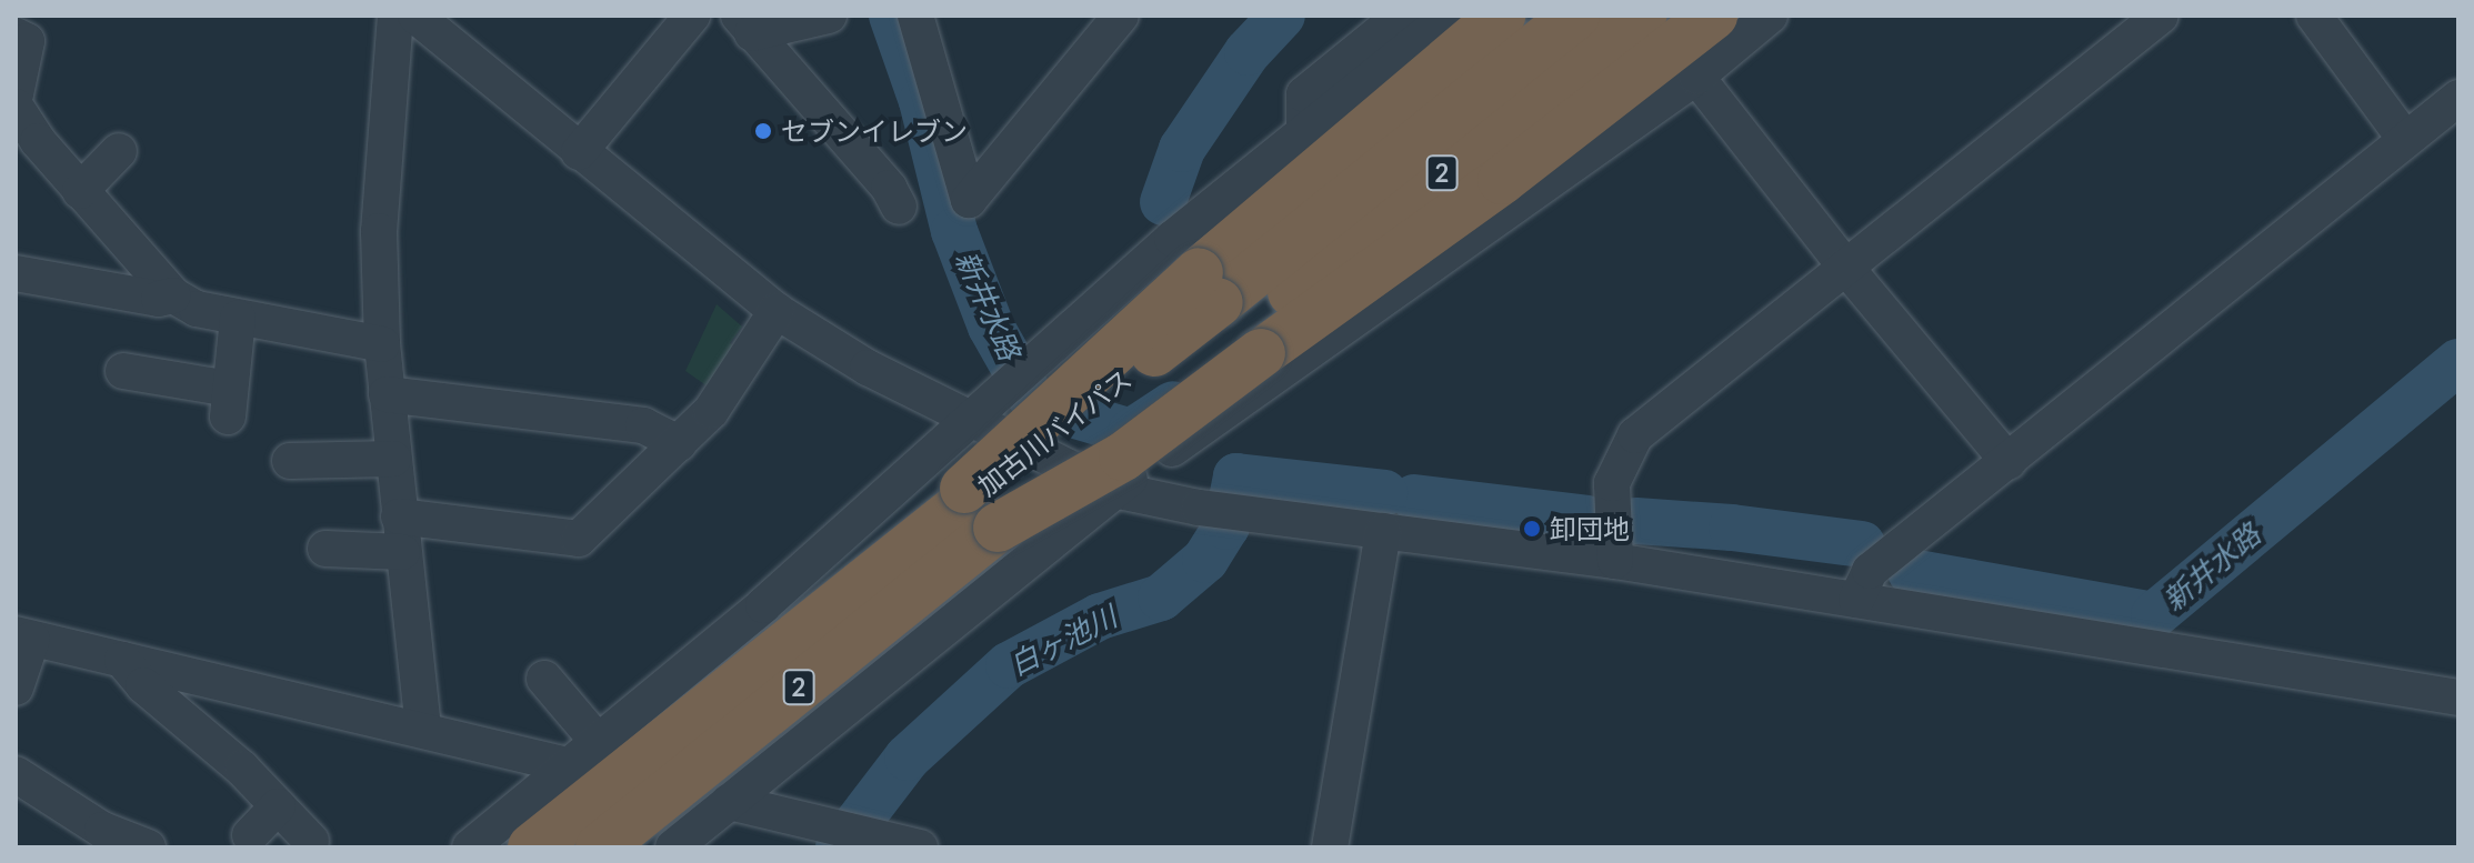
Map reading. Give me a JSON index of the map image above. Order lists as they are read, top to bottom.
{
  "streets": {
    "highway": ["2", "加古川バイパス"]
  },
  "crossings": [
    ["2", "加古川バイパス"]
  ],
  "water": ["新井水路", "白ヶ池川"],
  "places": ["セブンイレブン", "卸団地"]
}
